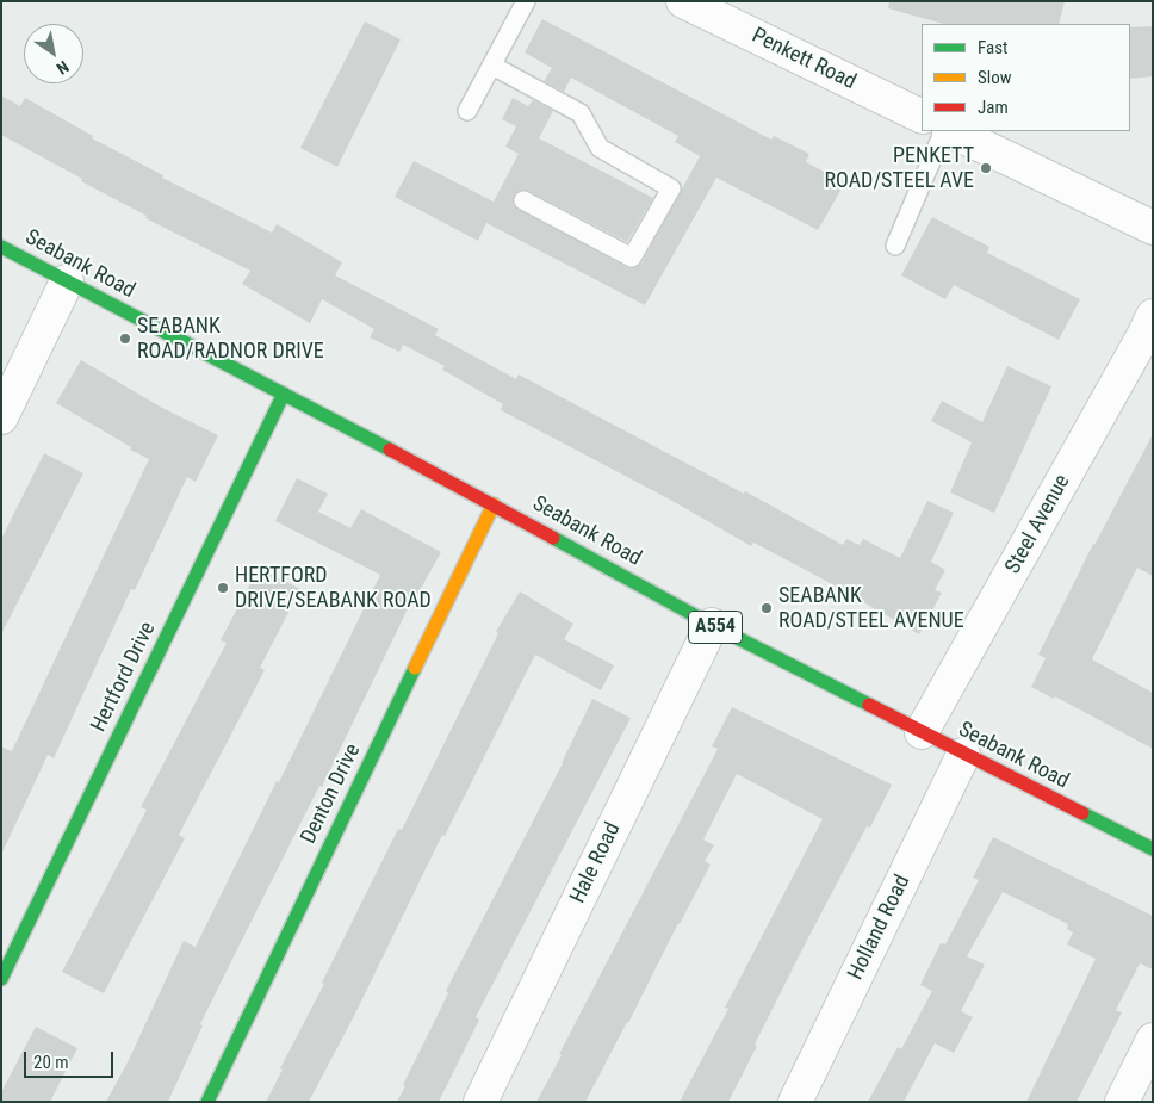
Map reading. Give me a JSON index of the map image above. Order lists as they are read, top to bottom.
{
  "streets": {
    "main road": [
      "Seabank Road",
      "A554",
      "Hertford Drive",
      "Denton Drive"
    ],
    "street": [
      "Penkett Road",
      "Steel Avenue",
      "Hale Road",
      "Holland Road"
    ]
  },
  "crossings": [
    ["Seabank Road", "Steel Avenue"],
    ["Seabank Road", "Hertford Drive"],
    ["Seabank Road", "Denton Drive"],
    ["Seabank Road", "Hale Road"],
    ["Seabank Road", "Holland Road"]
  ],
  "places": [
    "PENKETT ROAD/STEEL AVE",
    "SEABANK ROAD/RADNOR DRIVE",
    "HERTFORD DRIVE/SEABANK ROAD",
    "SEABANK ROAD/STEEL AVENUE"
  ],
  "legend": ["Fast", "Slow", "Jam"],
  "scale_bar": "20 m",
  "north": "bottom right"
}
